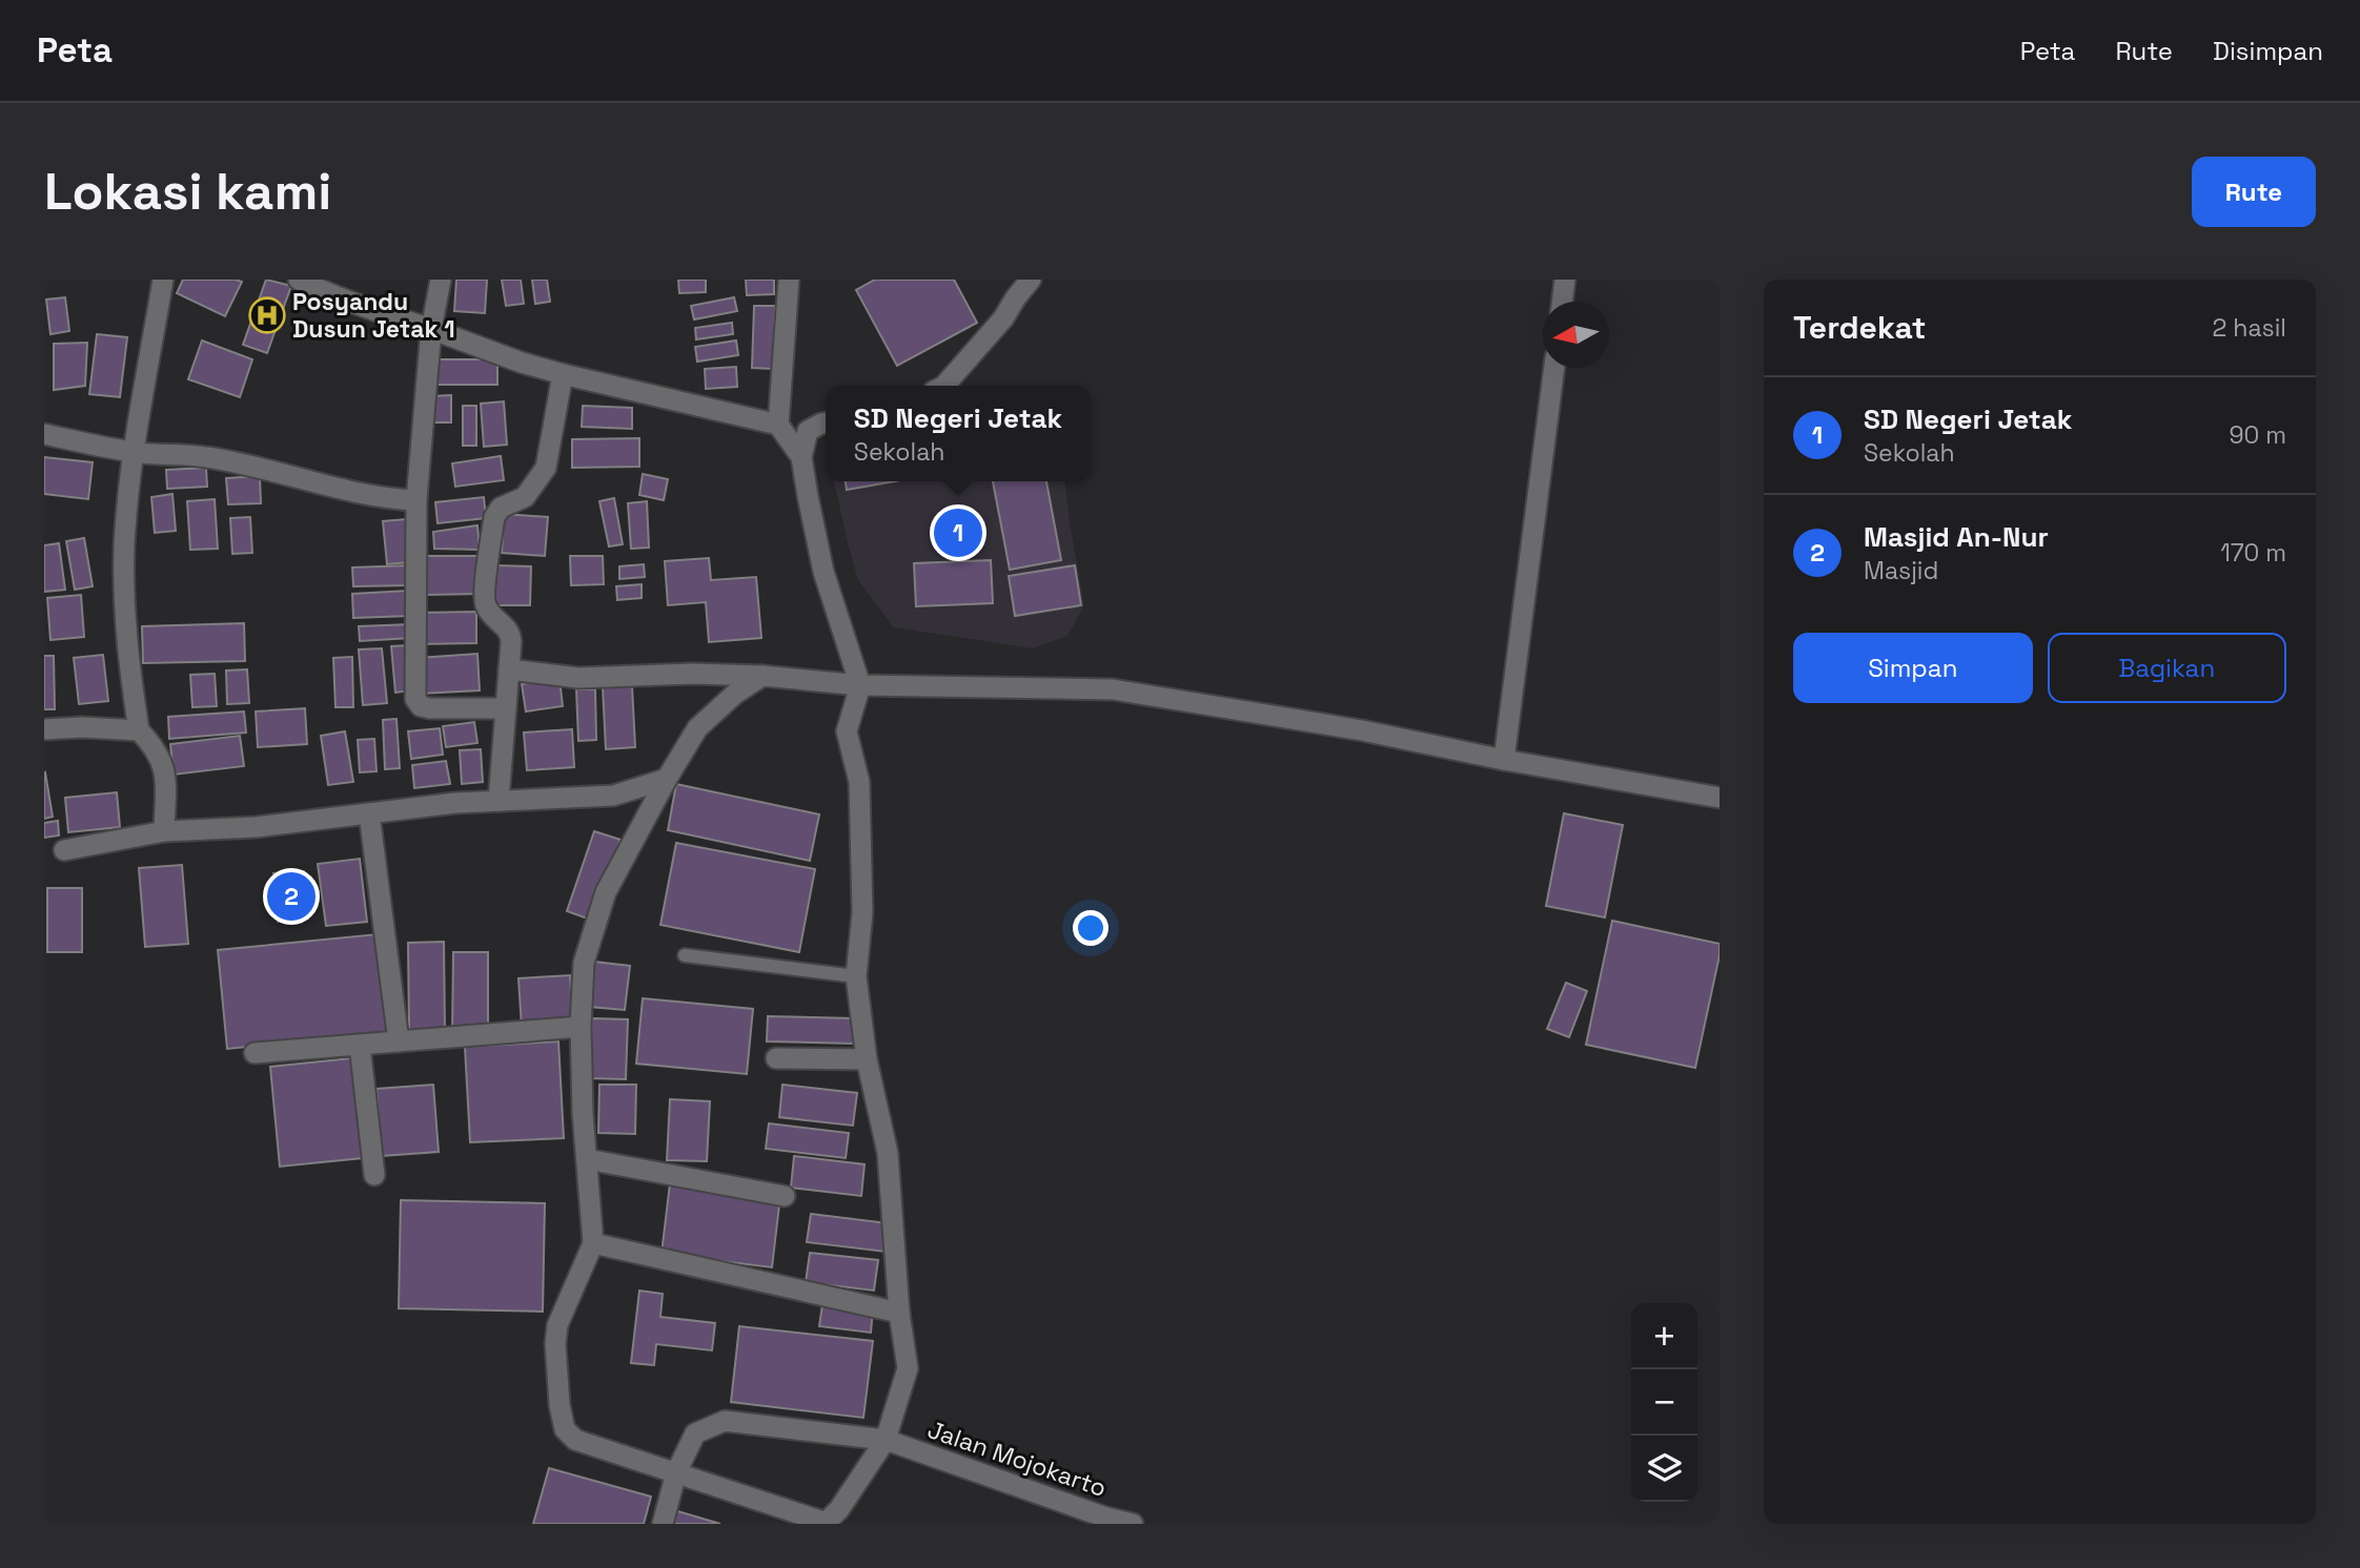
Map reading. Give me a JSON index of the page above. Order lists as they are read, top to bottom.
{
  "streets": {
    "street": ["Jalan Mojokarto"]
  },
  "places": {
    "hospital": ["Posyandu Dusun Jetak 1"]
  },
  "north": "left",
  "page": {
    "header": "Peta",
    "nav": ["Peta", "Rute", "Disimpan"],
    "buttons": [
      "Rute",
      ["Simpan", "Bagikan"]
    ],
    "title": "Lokasi kami",
    "heading": ["Terdekat", "2 hasil"],
    "list": [
      {
        "mark": "1",
        "name": "SD Negeri Jetak",
        "note": "Sekolah",
        "value": "90 m"
      },
      {
        "mark": "2",
        "name": "Masjid An-Nur",
        "note": "Masjid",
        "value": "170 m"
      }
    ],
    "popup": ["SD Negeri Jetak", "Sekolah"],
    "pins": ["1", "2"],
    "map_buttons": ["+", "−"]
  }
}
